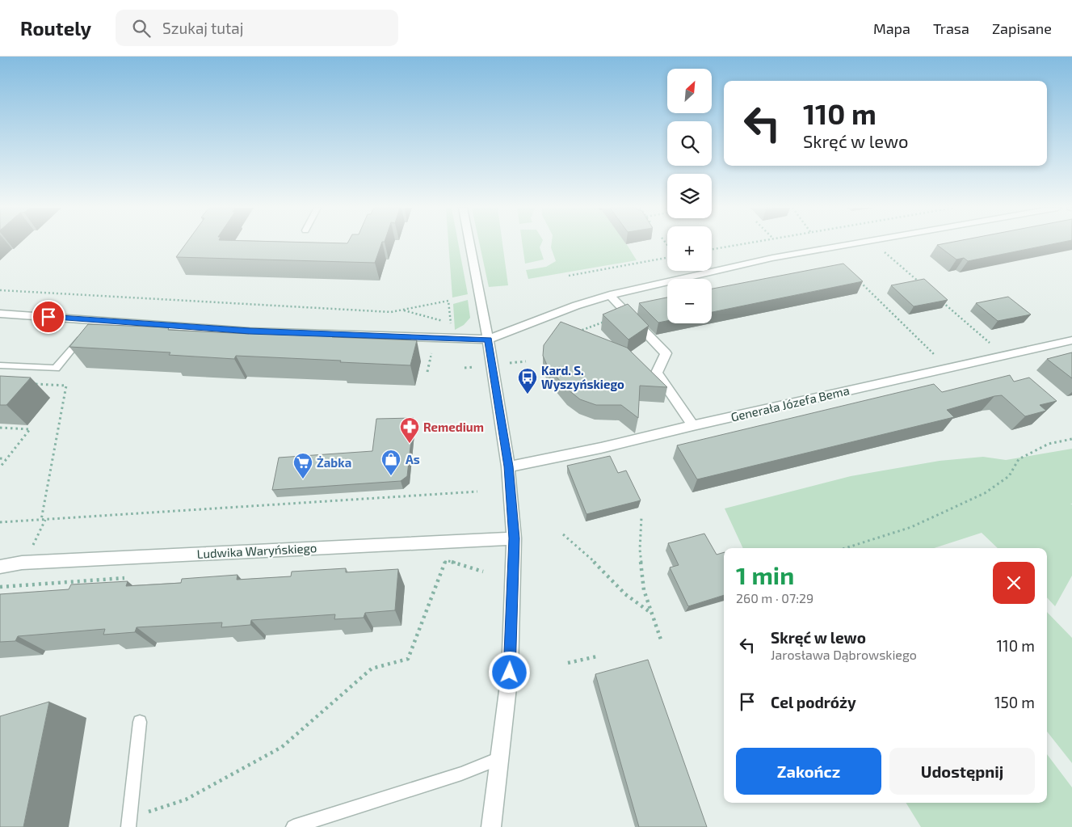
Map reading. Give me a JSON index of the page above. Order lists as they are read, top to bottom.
{
  "streets": {
    "street": ["Generała Józefa Bema", "Ludwika Waryńskiego"]
  },
  "places": {
    "bus stop": ["Kard. S. Wyszyńskiego"],
    "pharmacy": ["Remedium"],
    "shop": ["As"],
    "supermarket": ["Żabka"]
  },
  "north": "top right",
  "page": {
    "header": "Routely",
    "search": "Szukaj tutaj",
    "nav": ["Mapa", "Trasa", "Zapisane"],
    "map_buttons": ["+", "−"],
    "turn": ["110 m", "Skręć w lewo"],
    "heading": ["1 min", "260 m · 07:29"],
    "list": [
      {
        "name": "Skręć w lewo",
        "note": "Jarosława Dąbrowskiego",
        "value": "110 m"
      },
      {
        "name": "Cel podróży",
        "value": "150 m"
      }
    ],
    "buttons": ["Zakończ", "Udostępnij"]
  }
}
